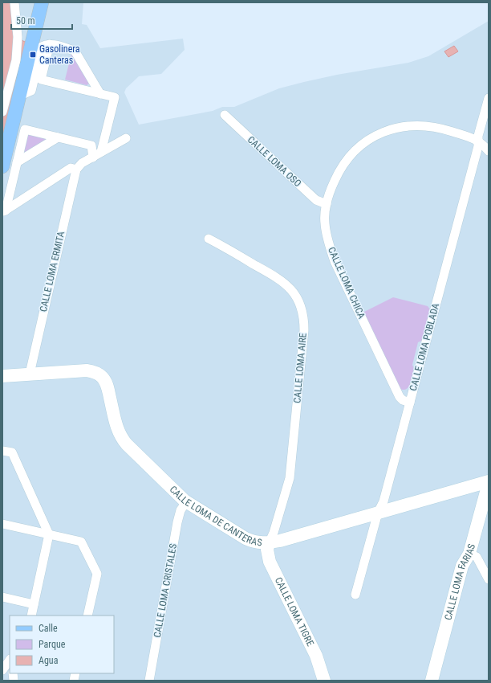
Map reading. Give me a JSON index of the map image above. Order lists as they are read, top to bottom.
{
  "streets": {
    "main road": ["CALLE LOMA DE CANTERAS", "CALLE LOMA FARIAS", "CALLE LOMA TIGRE"],
    "street": [
      "CALLE LOMA OSO",
      "CALLE LOMA ERMITA",
      "CALLE LOMA CHICA",
      "CALLE LOMA POBLADA",
      "CALLE LOMA AIRE",
      "CALLE LOMA CRISTALES"
    ]
  },
  "crossings": [
    ["CALLE LOMA OSO", "CALLE LOMA CHICA"],
    ["CALLE LOMA ERMITA", "CALLE LOMA DE CANTERAS"],
    ["CALLE LOMA CHICA", "CALLE LOMA POBLADA"],
    ["CALLE LOMA POBLADA", "CALLE LOMA DE CANTERAS"],
    ["CALLE LOMA AIRE", "CALLE LOMA DE CANTERAS"],
    ["CALLE LOMA AIRE", "CALLE LOMA TIGRE"],
    ["CALLE LOMA DE CANTERAS", "CALLE LOMA FARIAS"],
    ["CALLE LOMA DE CANTERAS", "CALLE LOMA CRISTALES"],
    ["CALLE LOMA DE CANTERAS", "CALLE LOMA TIGRE"]
  ],
  "places": {
    "transit": ["Gasolinera Canteras"]
  },
  "legend": ["Calle", "Parque", "Agua"],
  "scale_bar": "50 m"
}
